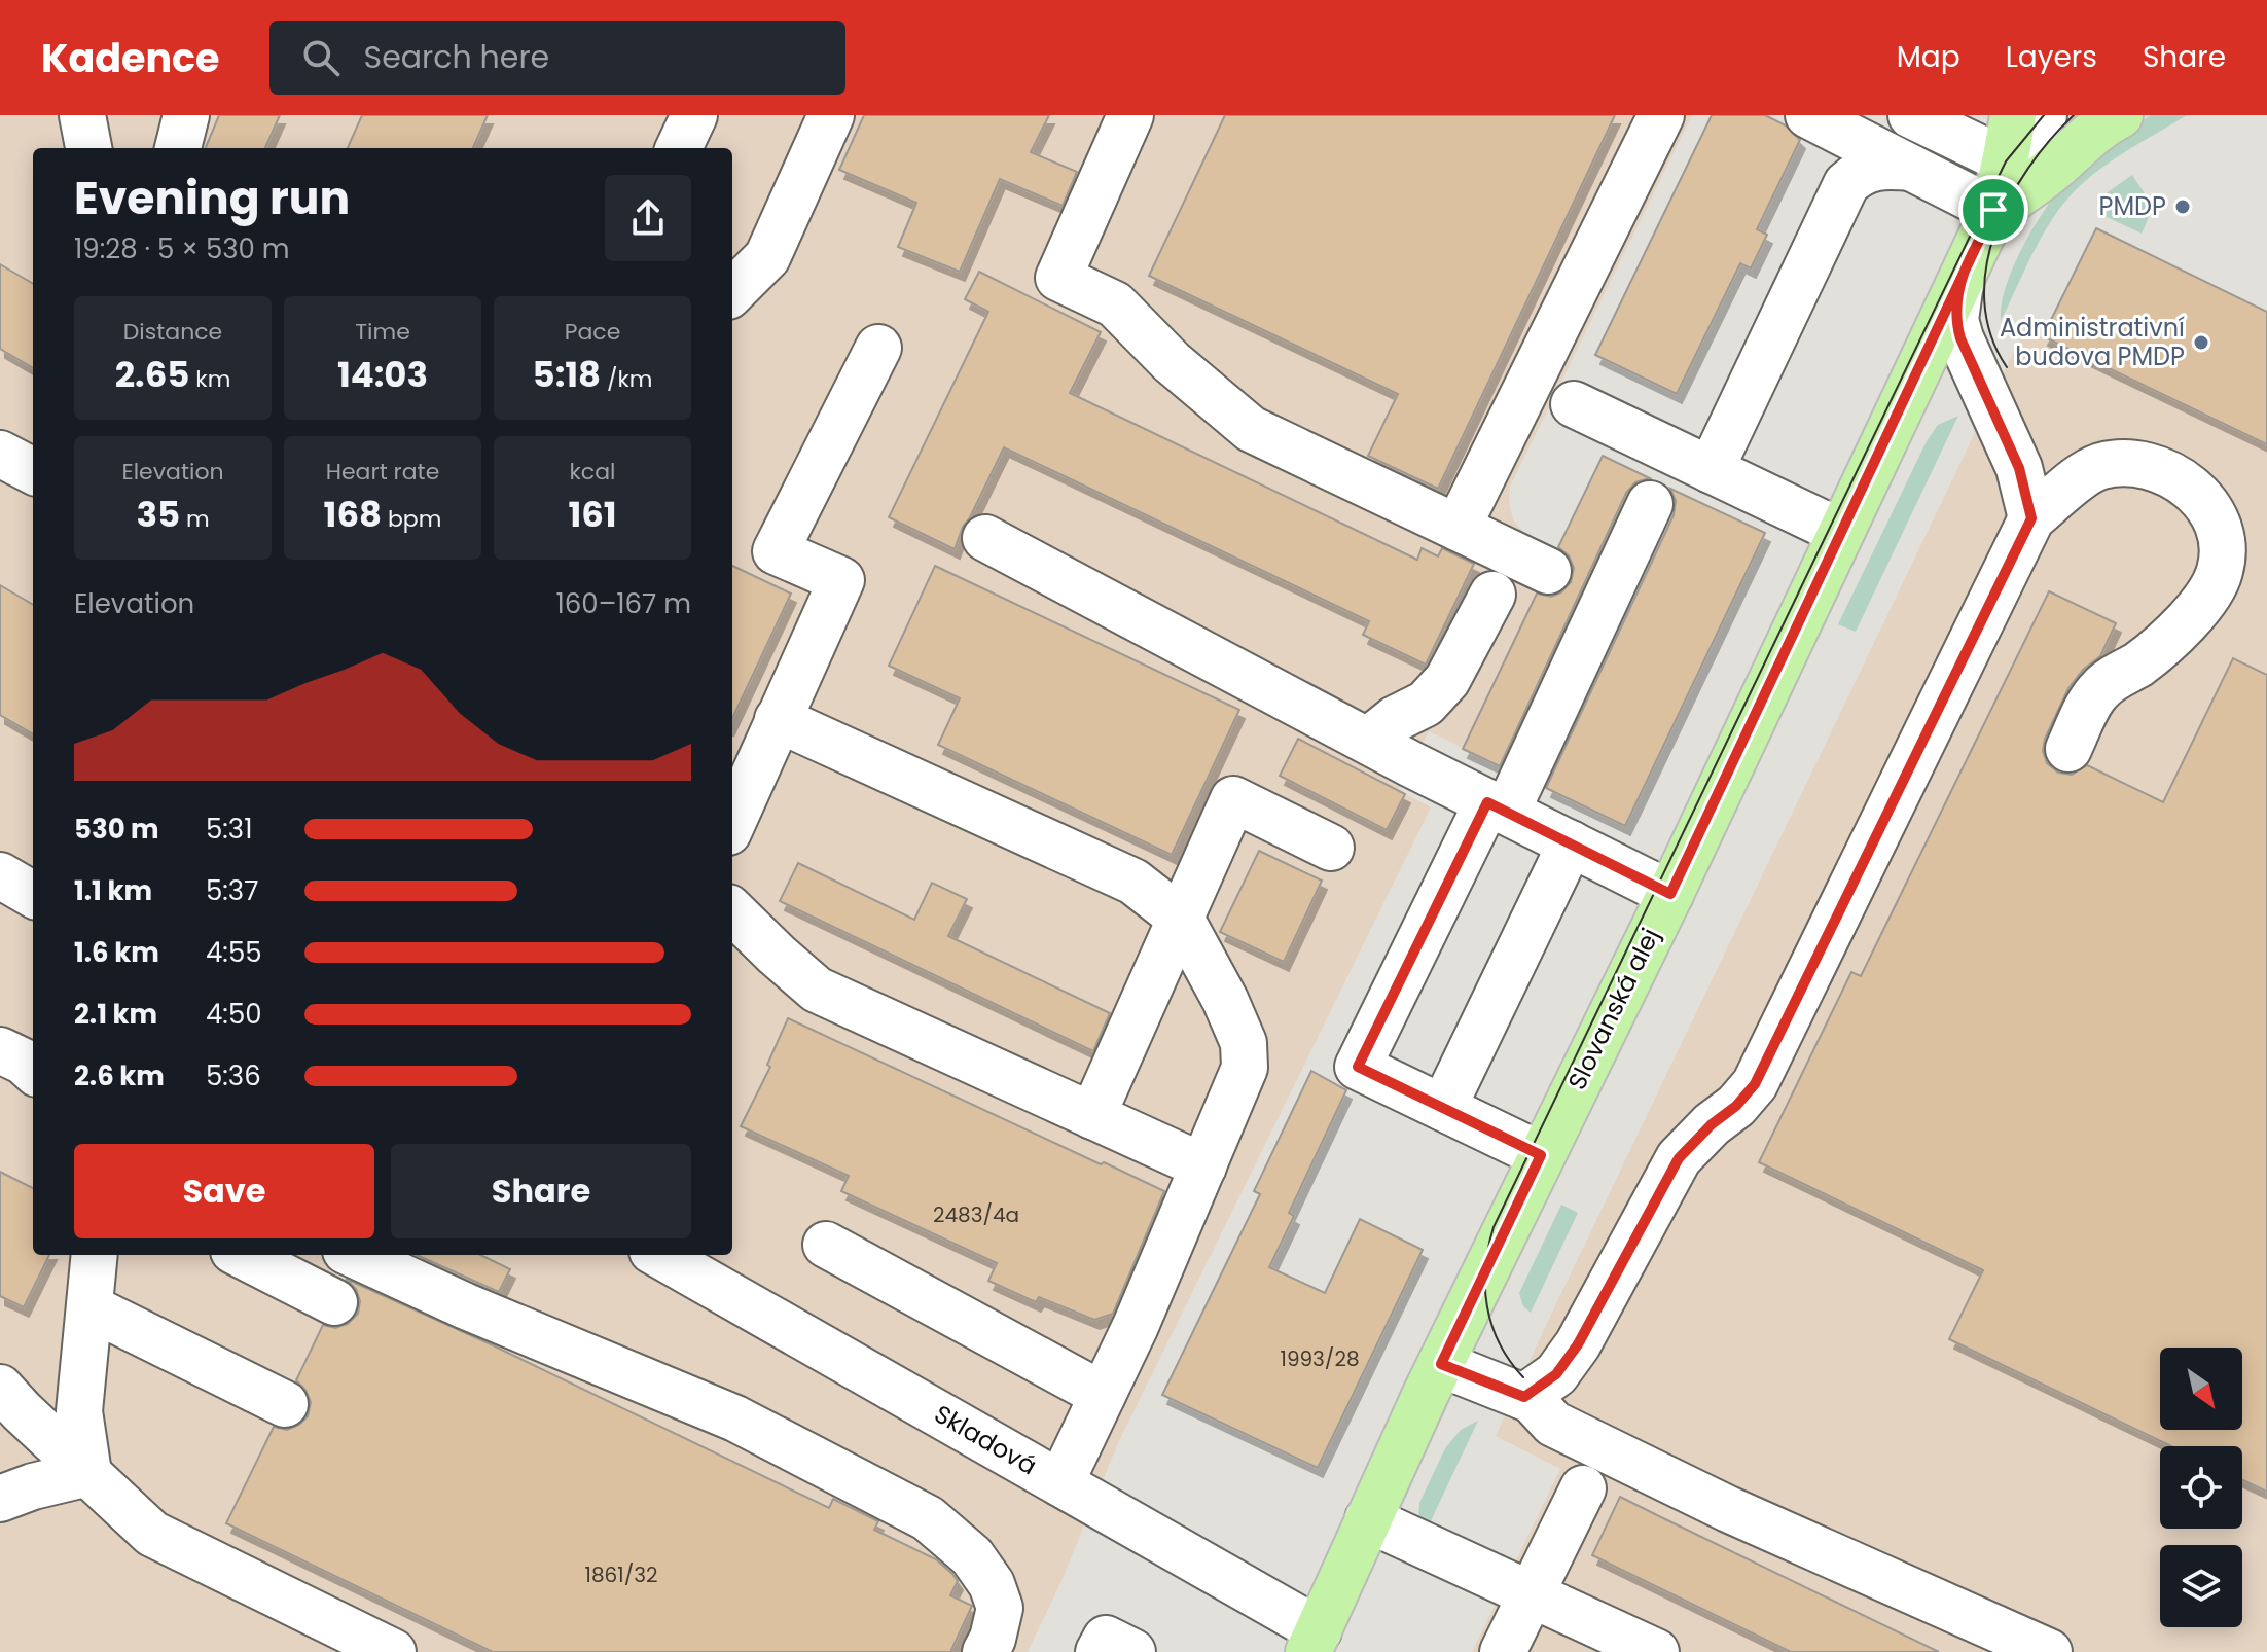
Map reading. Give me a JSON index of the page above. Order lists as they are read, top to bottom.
{
  "streets": {
    "main road": ["Slovanská alej"],
    "street": ["Skladová"]
  },
  "crossings": [
    ["Slovanská alej", "Skladová"]
  ],
  "places": ["PMDP", "Administrativní budova PMDP"],
  "house_numbers": ["2483/4a", "1993/28", "1861/32"],
  "north": "bottom right",
  "page": {
    "header": "Kadence",
    "search": "Search here",
    "nav": ["Map", "Layers", "Share"],
    "heading": ["Evening run", "19:28 · 5 × 530 m"],
    "stats": [
      ["Distance", "2.65 km"],
      ["Time", "14:03"],
      ["Pace", "5:18 /km"],
      ["Elevation", "35 m"],
      ["Heart rate", "168 bpm"],
      ["kcal", "161"]
    ],
    "chart": ["Elevation", "160–167 m"],
    "list": [
      {
        "name": "530 m",
        "note": "5:31"
      },
      {
        "name": "1.1 km",
        "note": "5:37"
      },
      {
        "name": "1.6 km",
        "note": "4:55"
      },
      {
        "name": "2.1 km",
        "note": "4:50"
      },
      {
        "name": "2.6 km",
        "note": "5:36"
      }
    ],
    "buttons": ["Save", "Share"]
  }
}
